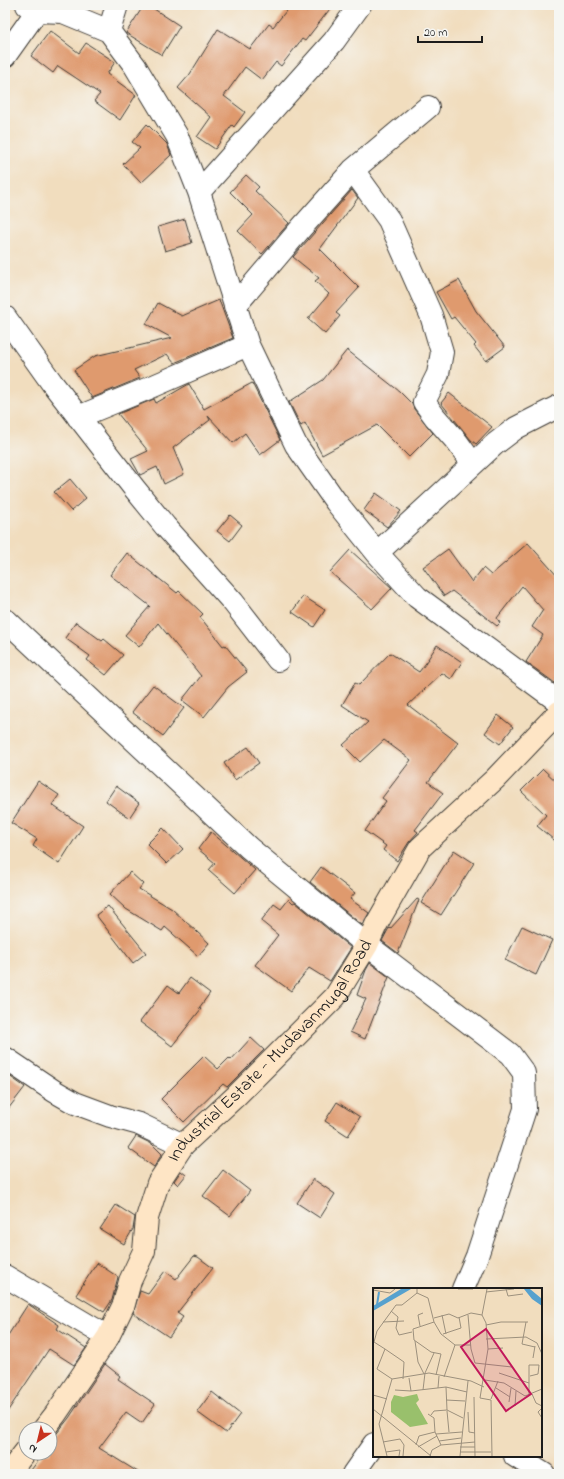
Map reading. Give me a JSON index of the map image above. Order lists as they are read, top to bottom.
{
  "streets": {
    "street": ["Industrial Estate - Mudavanmugal Road"]
  },
  "scale_bar": "20 m",
  "north": "bottom left"
}
